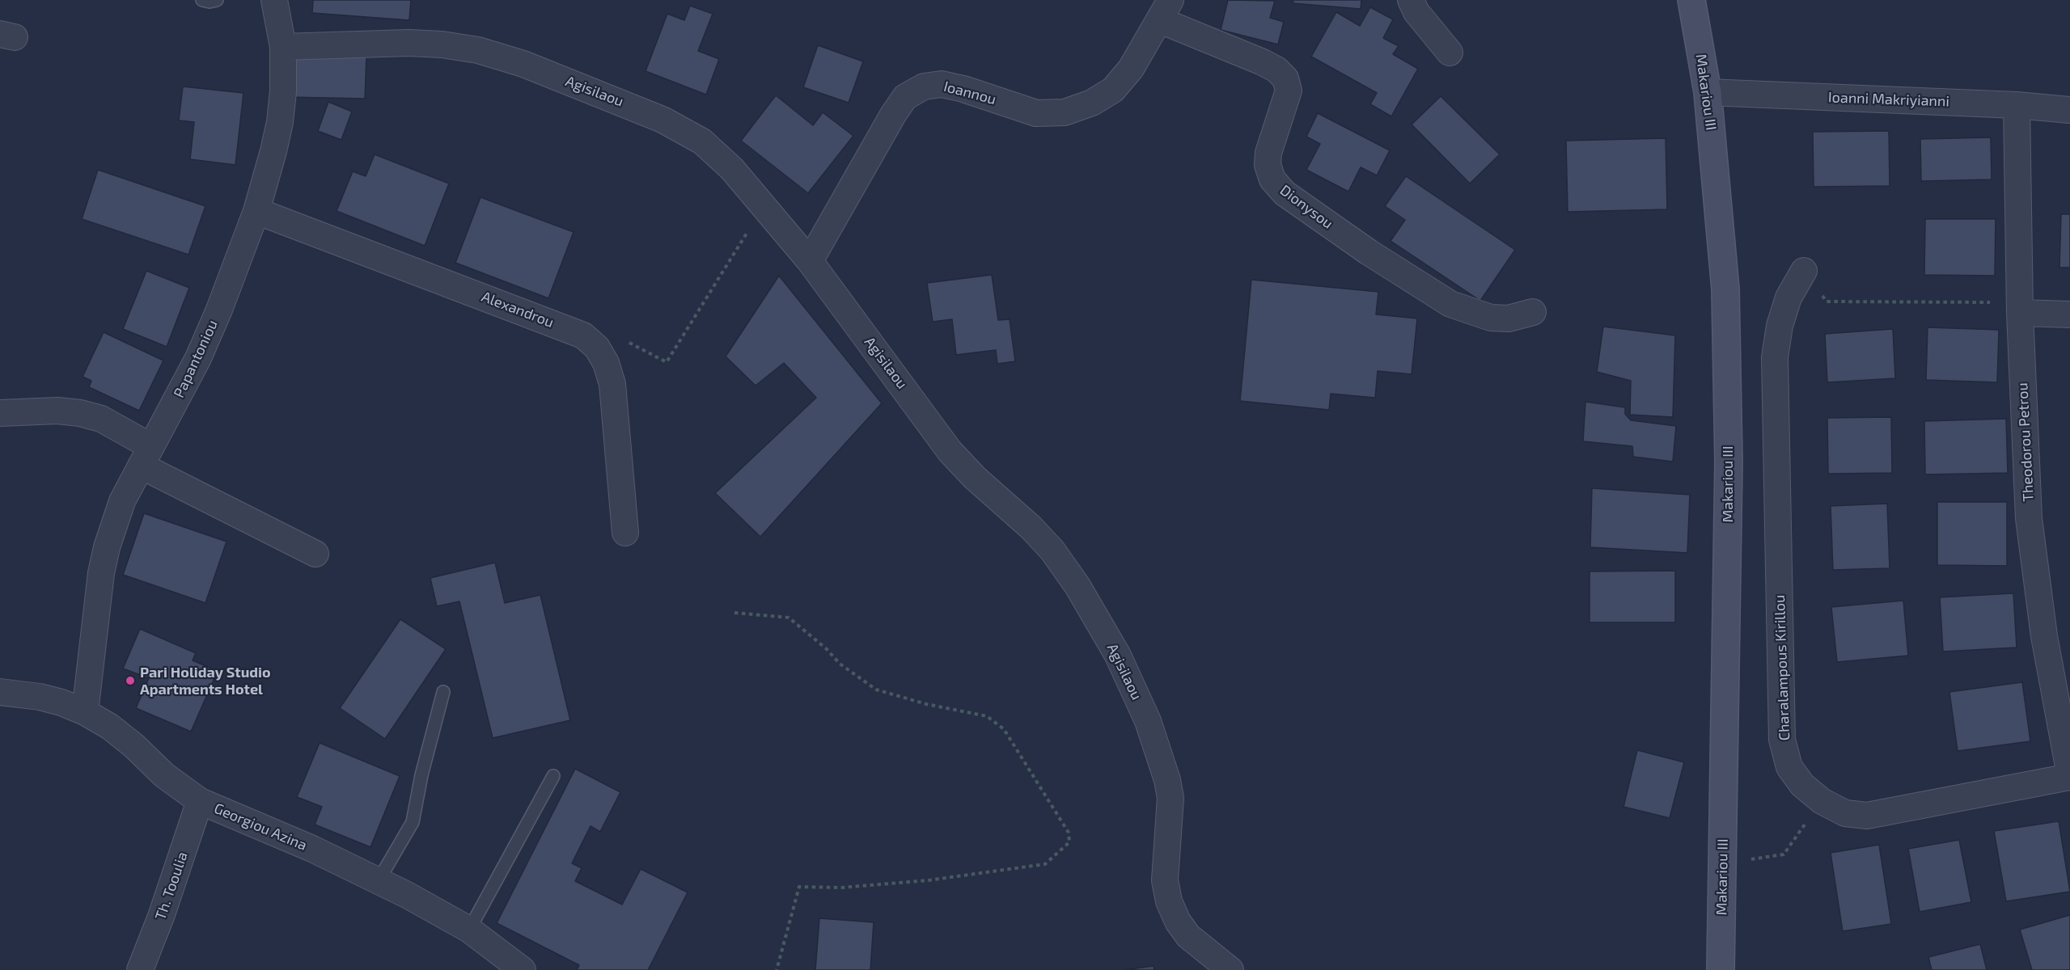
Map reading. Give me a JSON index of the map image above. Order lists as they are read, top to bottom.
{
  "streets": {
    "main road": ["Makariou III"],
    "street": [
      "Agisilaou",
      "Ioannou",
      "Ioanni Makriyianni",
      "Dionysou",
      "Alexandrou",
      "Papantoniou",
      "Theodorou Petrou",
      "Charalampous Kirillou",
      "Georgiou Azina",
      "Th. Tooulia"
    ]
  },
  "crossings": [
    ["Agisilaou", "Ioannou"],
    ["Agisilaou", "Papantoniou"],
    ["Makariou III", "Ioanni Makriyianni"],
    ["Ioannou", "Dionysou"],
    ["Ioanni Makriyianni", "Theodorou Petrou"],
    ["Alexandrou", "Papantoniou"],
    ["Papantoniou", "Georgiou Azina"],
    ["Theodorou Petrou", "Charalampous Kirillou"],
    ["Georgiou Azina", "Th. Tooulia"]
  ],
  "places": ["Pari Holiday Studio Apartments Hotel"]
}
